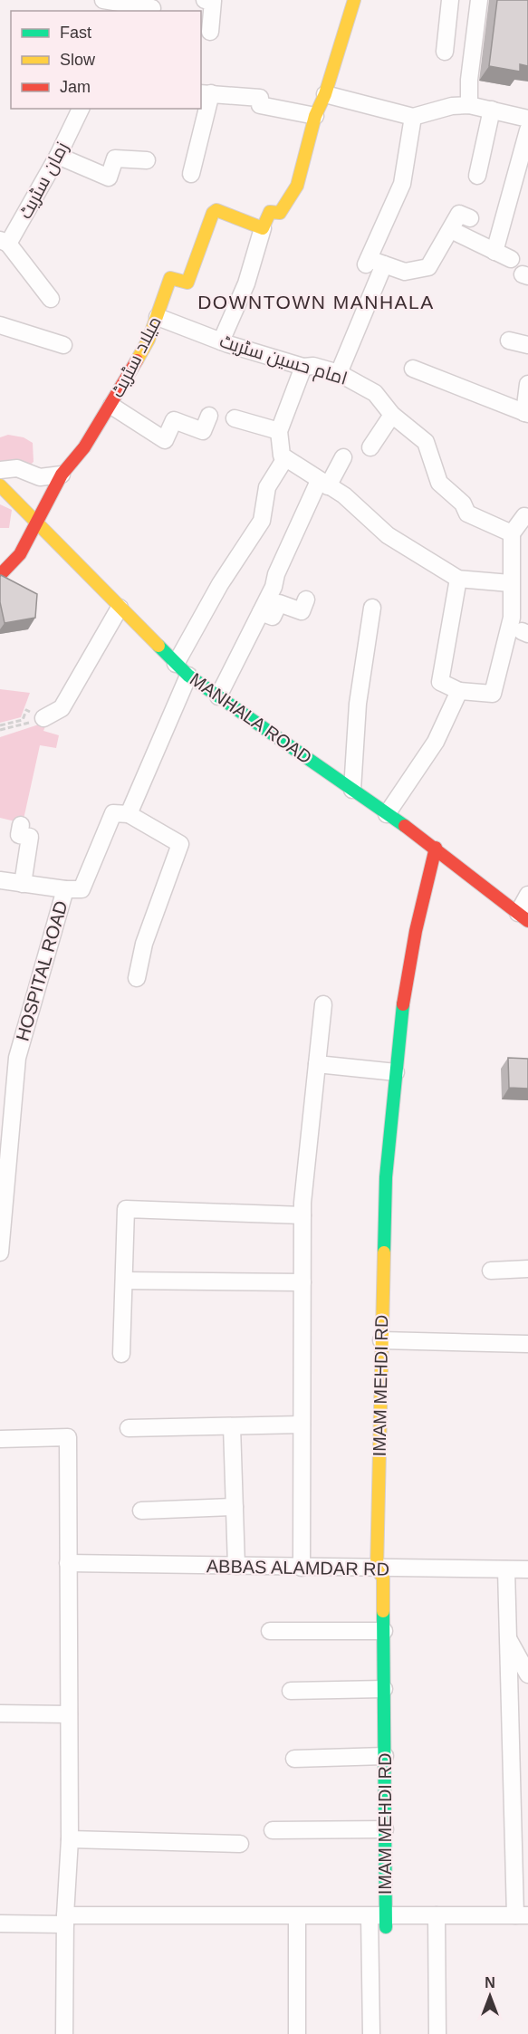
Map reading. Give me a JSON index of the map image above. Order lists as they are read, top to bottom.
{
  "streets": {
    "street": [
      "زمان سٹریٹ",
      "میلاد سٹریٹ",
      "امام حسین سٹریٹ",
      "MANHALA ROAD",
      "HOSPITAL ROAD",
      "IMAM MEHDI RD",
      "ABBAS ALAMDAR RD"
    ]
  },
  "crossings": [
    ["میلاد سٹریٹ", "امام حسین سٹریٹ"],
    ["میلاد سٹریٹ", "MANHALA ROAD"],
    ["MANHALA ROAD", "IMAM MEHDI RD"],
    ["IMAM MEHDI RD", "ABBAS ALAMDAR RD"]
  ],
  "districts": ["DOWNTOWN MANHALA"],
  "legend": ["Fast", "Slow", "Jam"],
  "north": "top"
}
